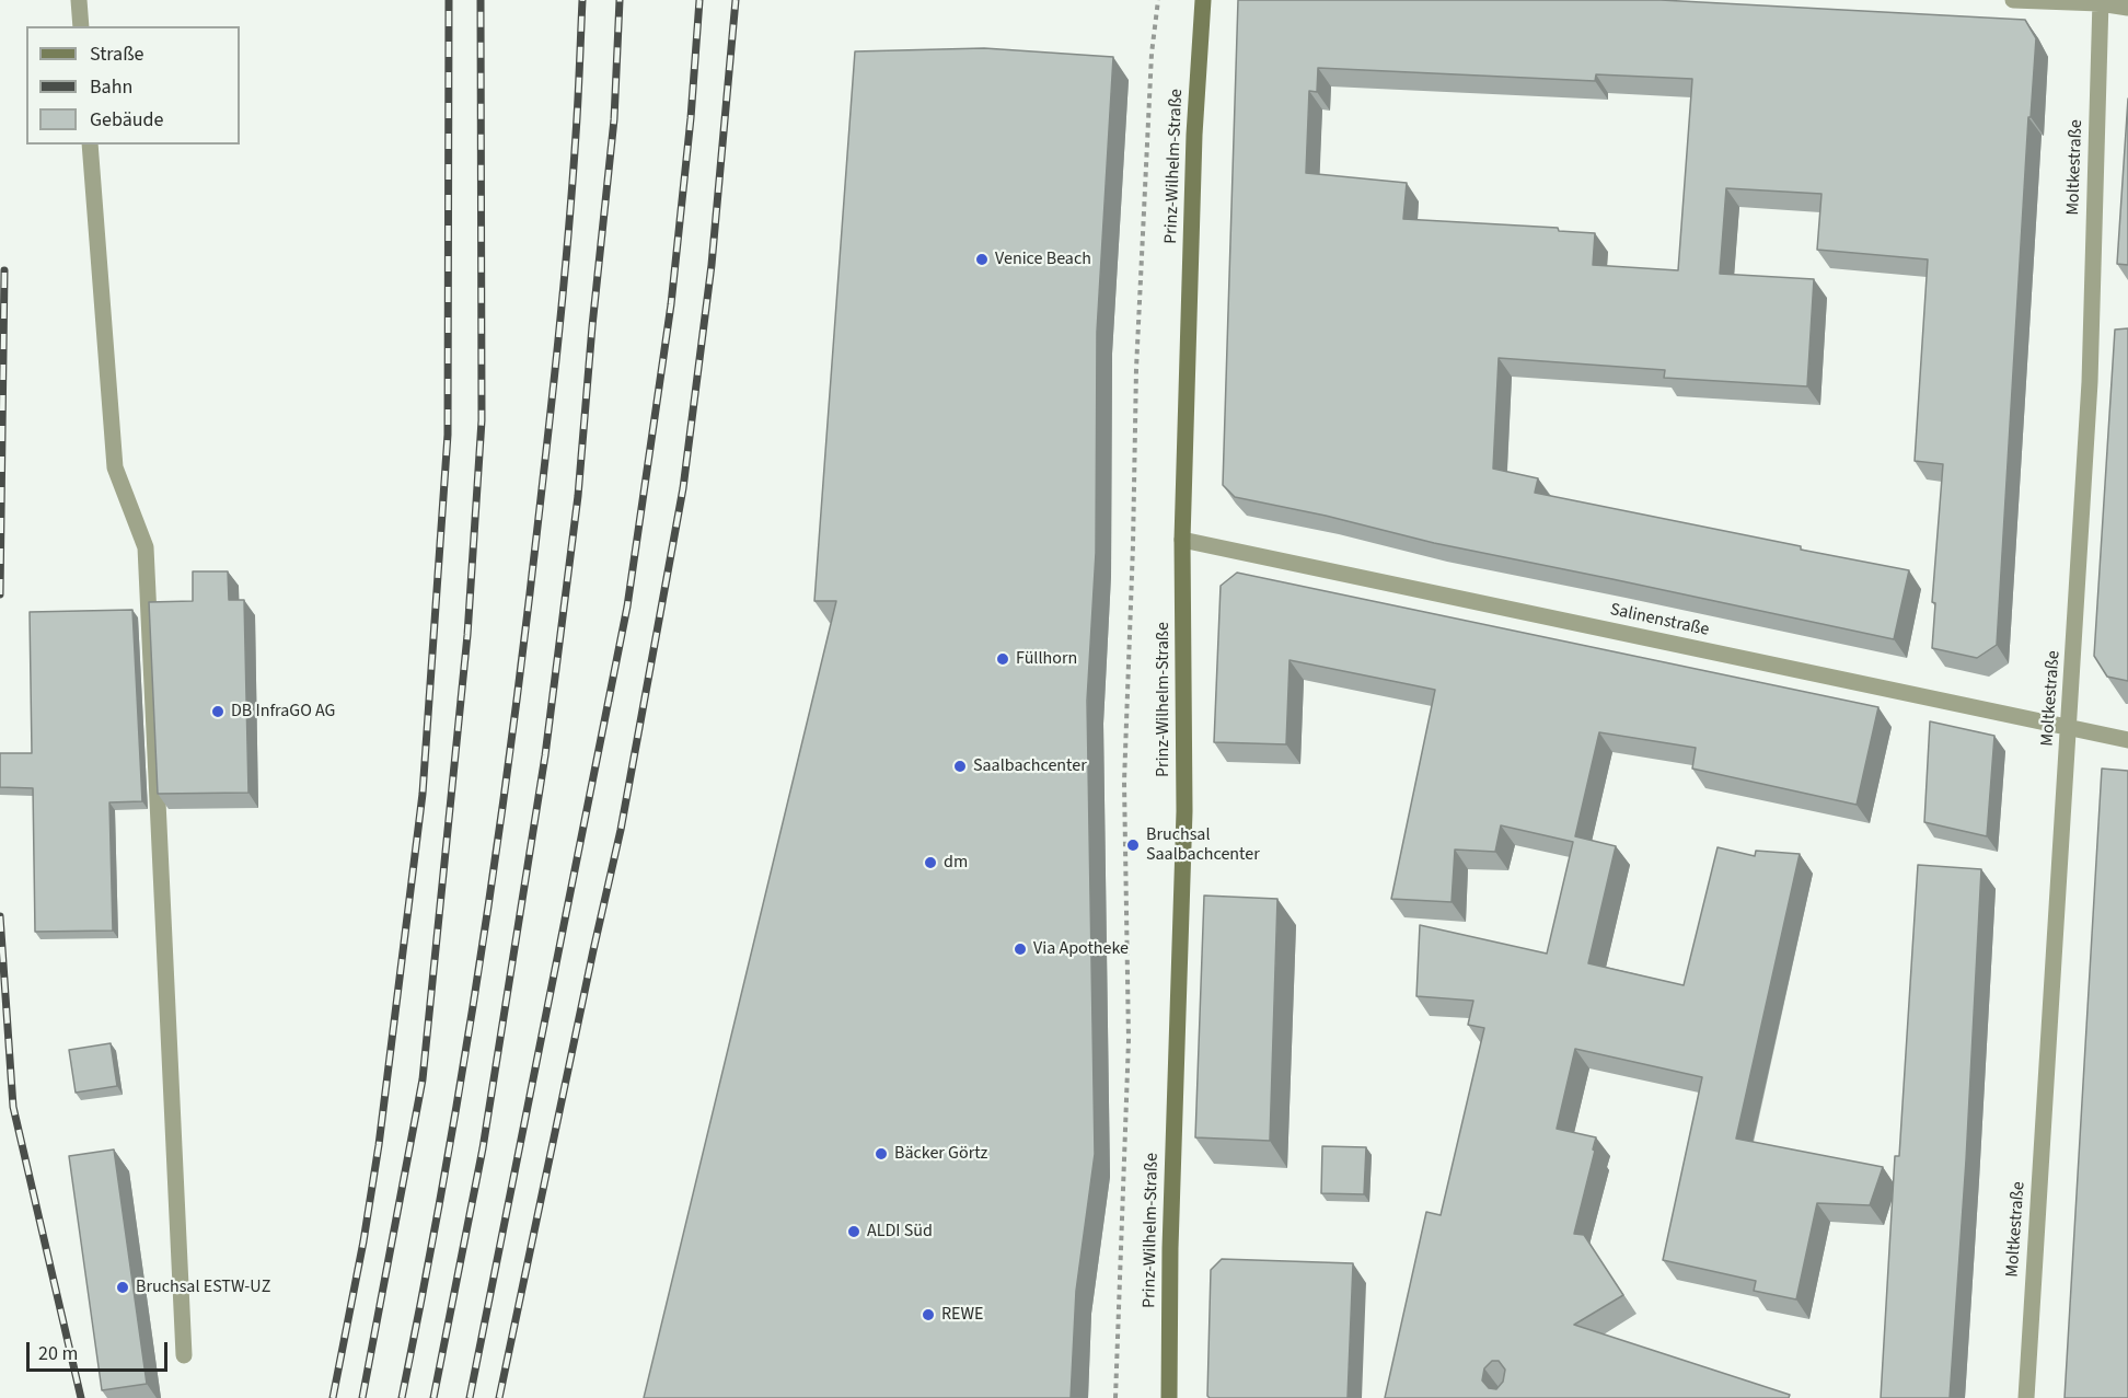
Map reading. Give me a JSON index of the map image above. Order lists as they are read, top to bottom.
{
  "streets": {
    "street": ["Prinz-Wilhelm-Straße", "Moltkestraße", "Salinenstraße"]
  },
  "crossings": [
    ["Prinz-Wilhelm-Straße", "Salinenstraße"],
    ["Moltkestraße", "Salinenstraße"]
  ],
  "places": [
    "Venice Beach",
    "Füllhorn",
    "DB InfraGO AG",
    "Saalbachcenter",
    "Bruchsal Saalbachcenter",
    "dm",
    "Via Apotheke",
    "Bäcker Görtz",
    "ALDI Süd",
    "Bruchsal ESTW-UZ",
    "REWE"
  ],
  "legend": ["Straße", "Bahn", "Gebäude"],
  "scale_bar": "20 m"
}
